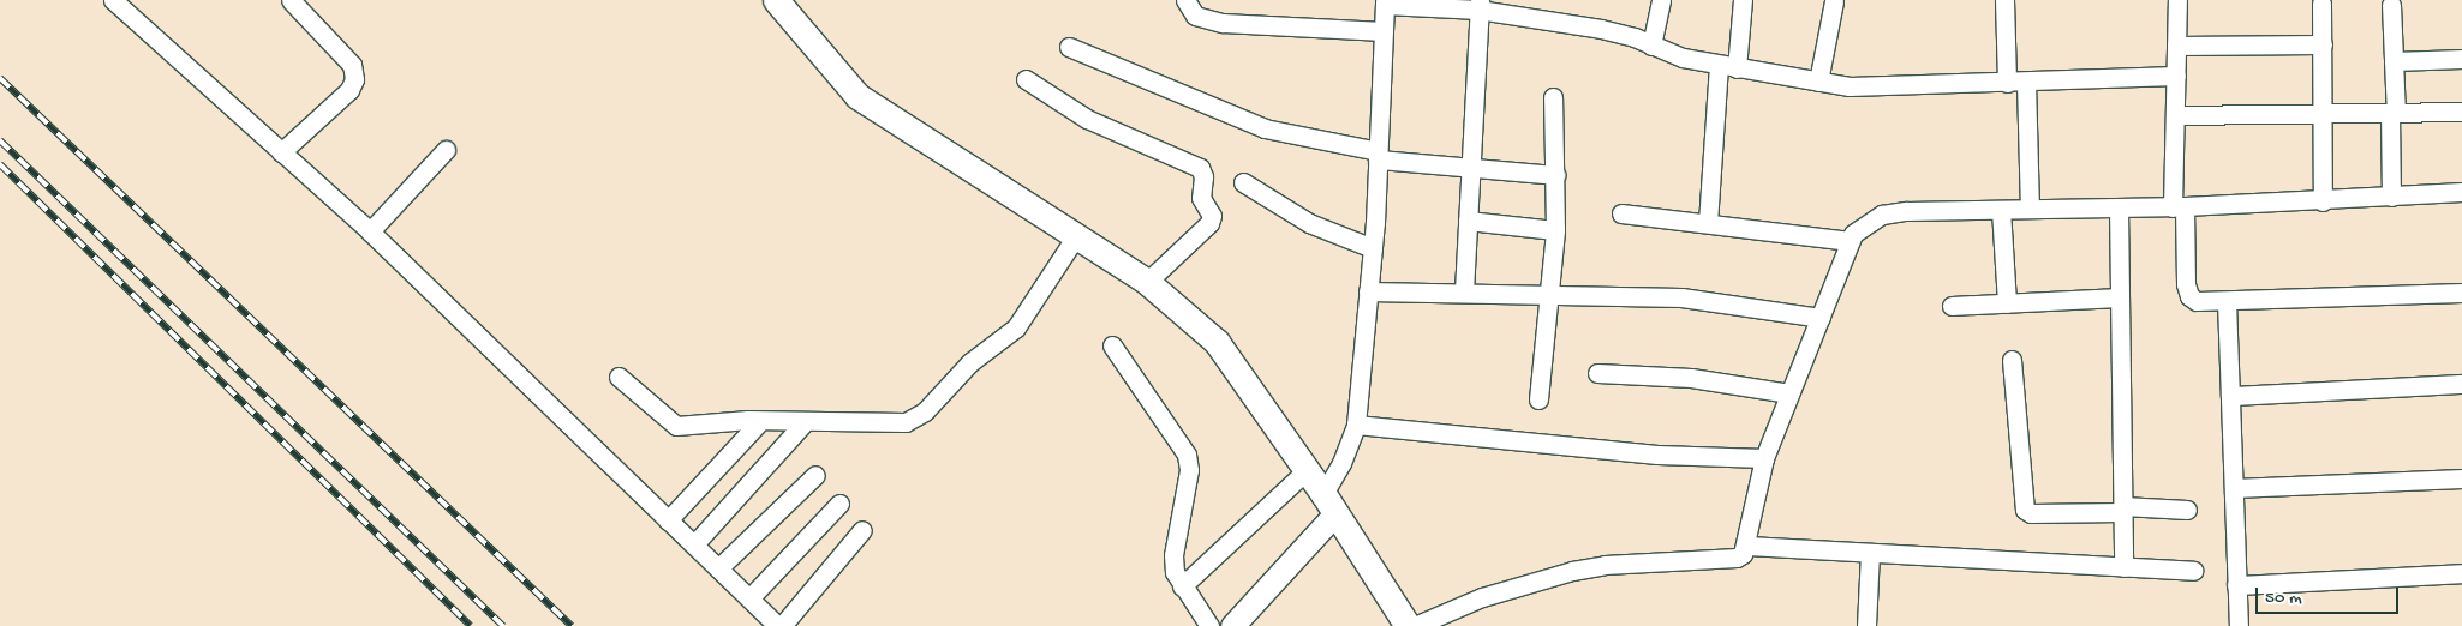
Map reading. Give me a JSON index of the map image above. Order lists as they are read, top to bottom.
{
  "scale_bar": "50 m"
}
